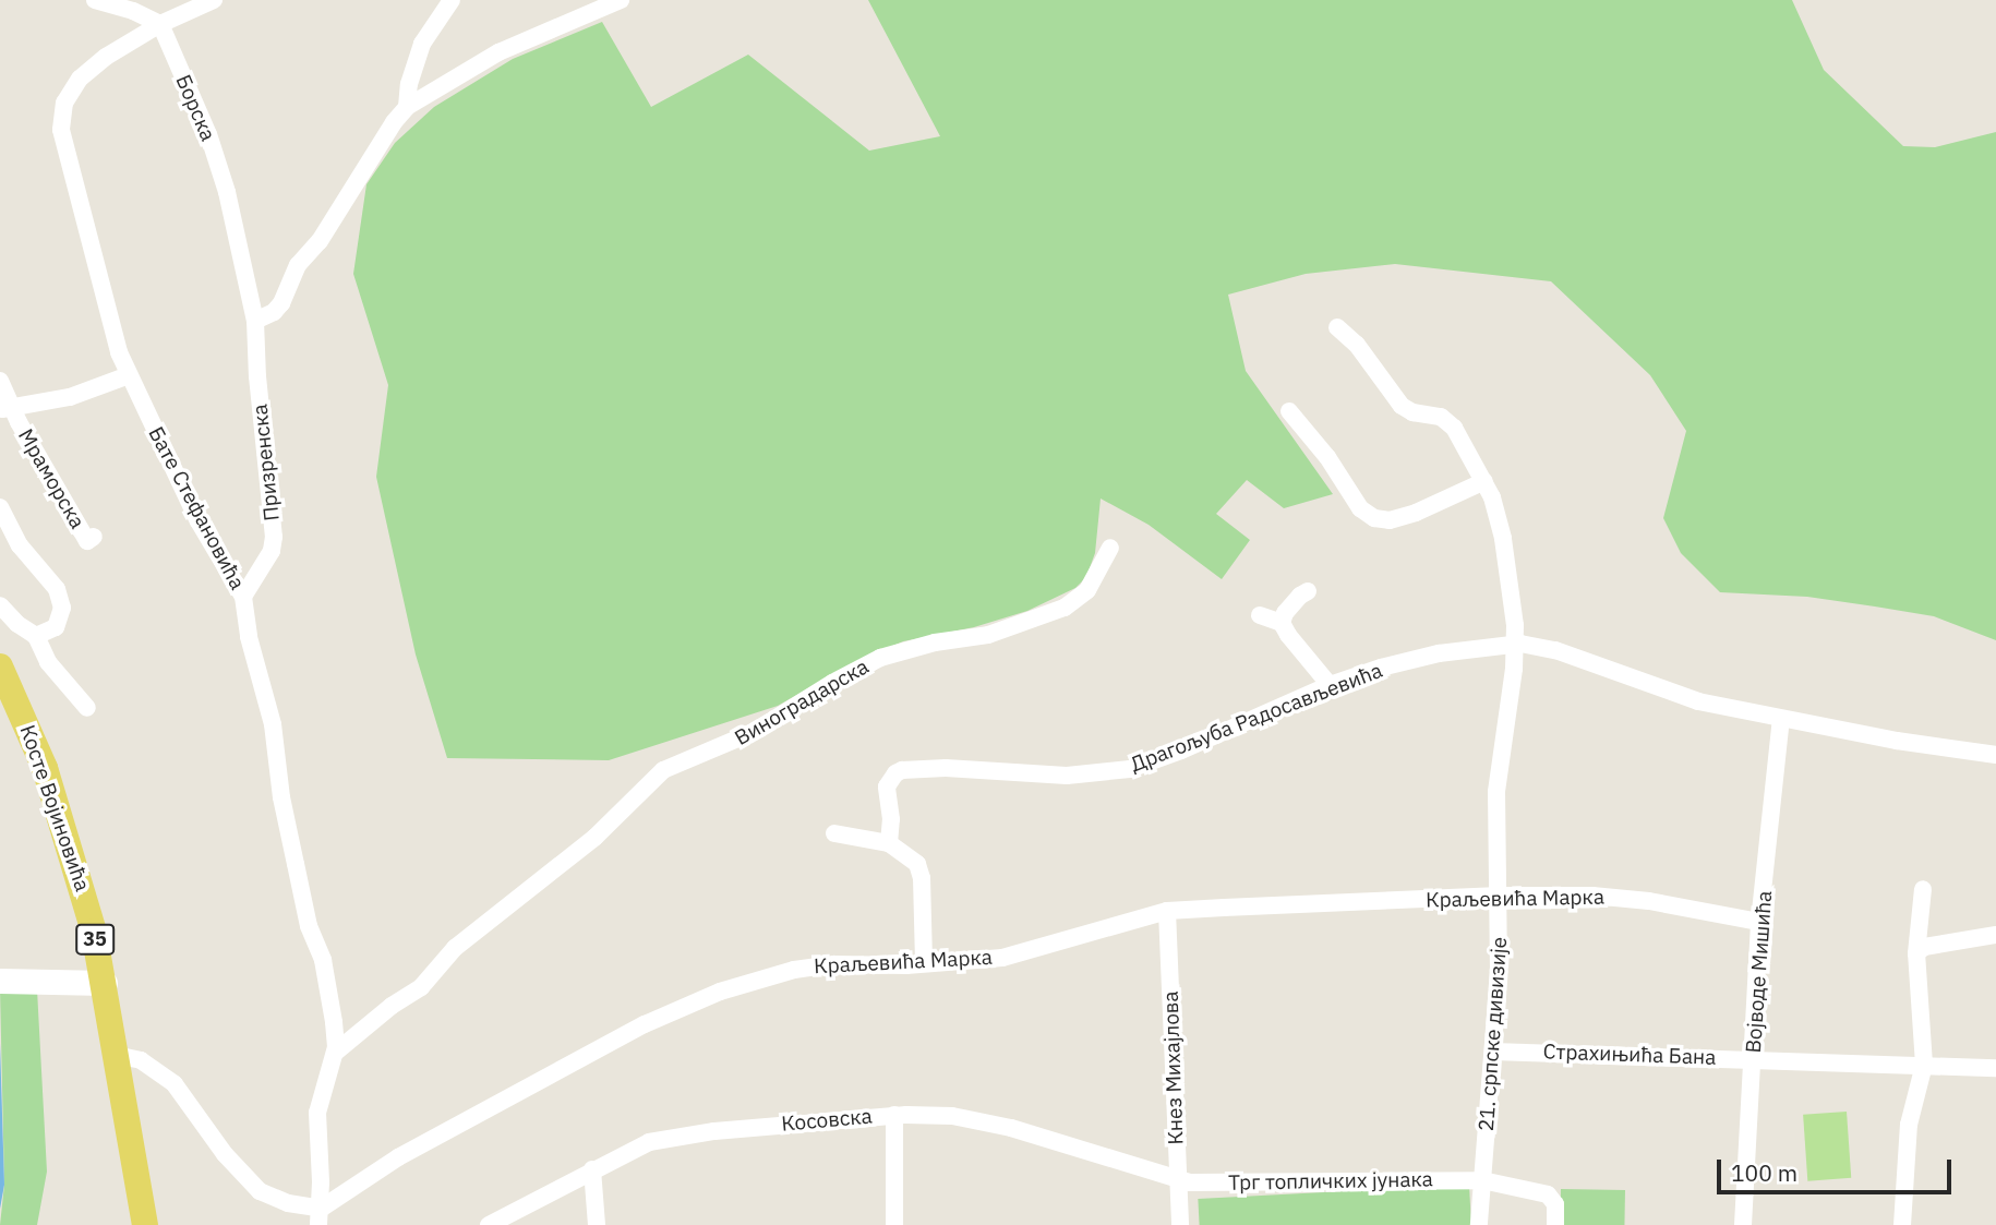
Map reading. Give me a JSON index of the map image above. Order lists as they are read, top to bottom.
{
  "streets": {
    "main road": ["Косте Војиновића", "35"],
    "street": [
      "Борска",
      "Призренска",
      "Мраморска",
      "Бате Стефановића",
      "Виноградарска",
      "Драгољуба Радосављевића",
      "Краљевића Марка",
      "Војводе Мишића",
      "21. српске дивизије",
      "Страхињића Бана",
      "Кнез Михајлова",
      "Косовска",
      "Трг топличких јунака"
    ]
  },
  "crossings": [
    ["Борска", "Призренска"],
    ["Борска", "Бате Стефановића"],
    ["Призренска", "Бате Стефановића"],
    ["Мраморска", "Бате Стефановића"],
    ["Бате Стефановића", "Виноградарска"],
    ["Бате Стефановића", "Краљевића Марка"],
    ["Драгољуба Радосављевића", "Војводе Мишића"],
    ["Драгољуба Радосављевића", "21. српске дивизије"],
    ["Краљевића Марка", "Војводе Мишића"],
    ["Краљевића Марка", "21. српске дивизије"],
    ["Краљевића Марка", "Кнез Михајлова"],
    ["Војводе Мишића", "Страхињића Бана"],
    ["21. српске дивизије", "Страхињића Бана"],
    ["21. српске дивизије", "Трг топличких јунака"],
    ["Кнез Михајлова", "Косовска"],
    ["Кнез Михајлова", "Трг топличких јунака"],
    ["Косовска", "Трг топличких јунака"]
  ],
  "scale_bar": "100 m"
}
